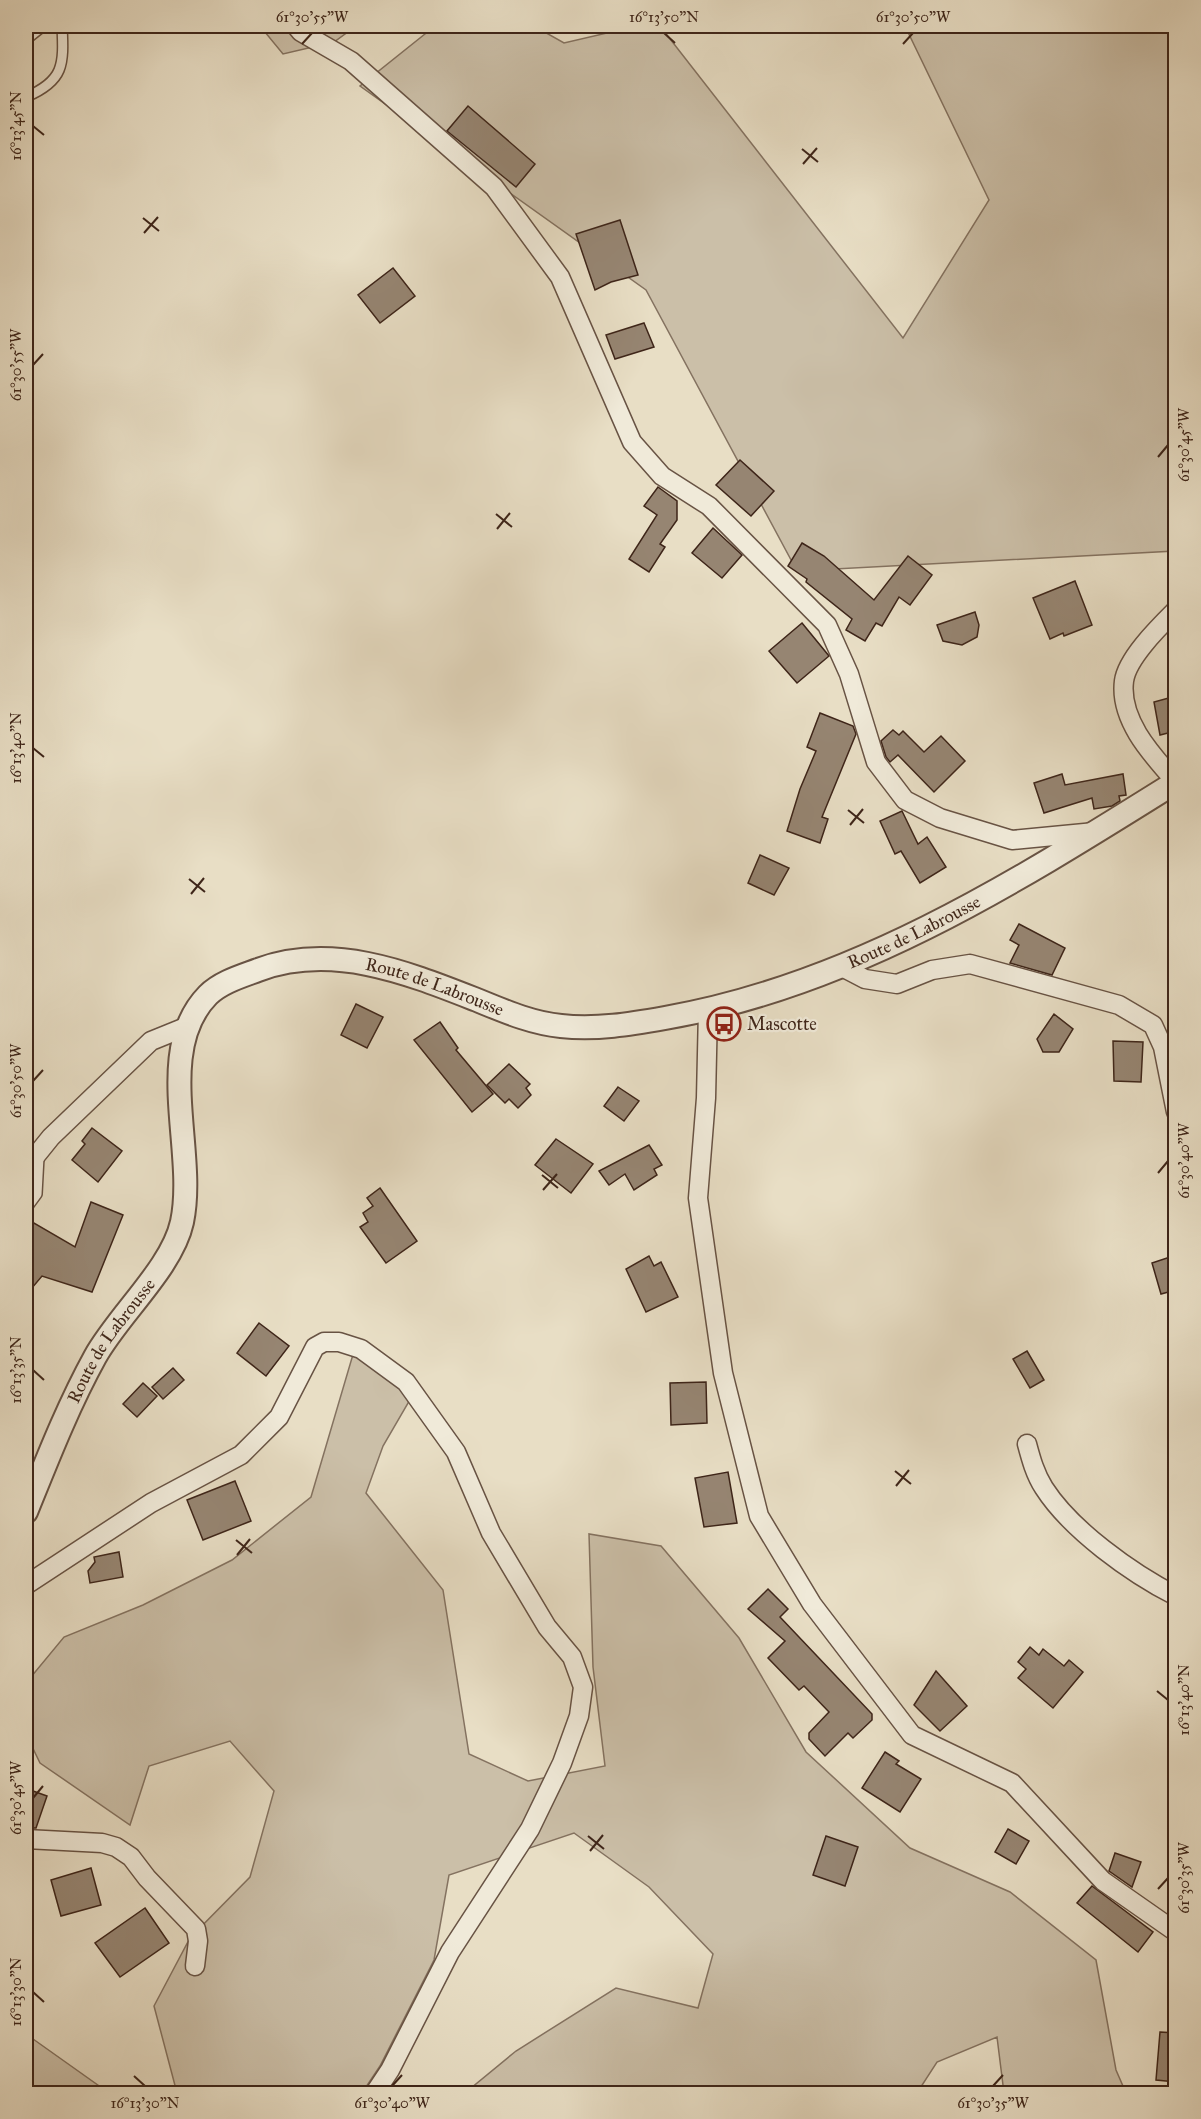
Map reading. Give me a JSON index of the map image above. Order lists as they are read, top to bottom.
{
  "streets": {
    "street": ["Route de Labrousse"]
  },
  "places": {
    "bus stop": ["Mascotte"]
  },
  "coordinates": [
    "61°30'55\"W",
    "16°13'50\"N",
    "61°30'50\"W",
    "16°13'45\"N",
    "61°30'45\"W",
    "16°13'40\"N",
    "61°30'40\"W",
    "16°13'35\"N",
    "61°30'35\"W",
    "16°13'30\"N"
  ]
}
